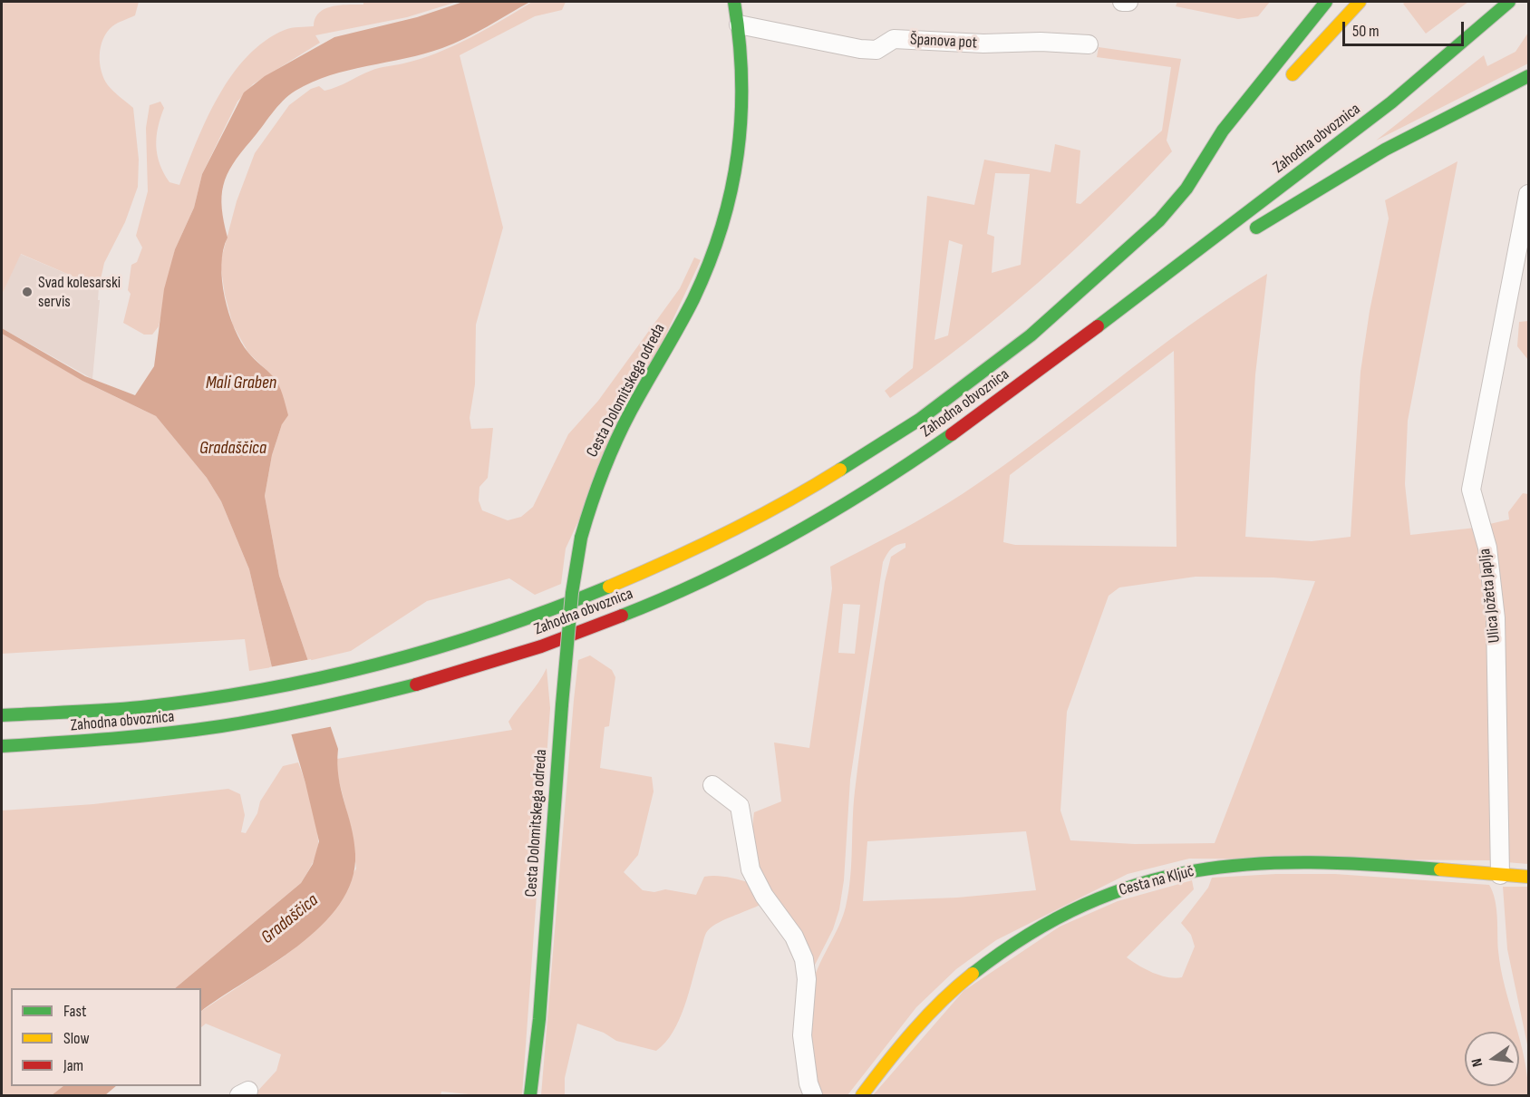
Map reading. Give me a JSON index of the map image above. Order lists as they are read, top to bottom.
{
  "streets": {
    "main road": ["Zahodna obvoznica", "Cesta Dolomitskega odreda", "Cesta na Ključ"],
    "street": ["Španova pot", "Ulica Jožeta Japlja"]
  },
  "crossings": [
    ["Španova pot", "Cesta Dolomitskega odreda"],
    ["Ulica Jožeta Japlja", "Cesta na Ključ"]
  ],
  "water": ["Mali Graben", "Gradaščica"],
  "places": ["Svad kolesarski servis"],
  "legend": ["Fast", "Slow", "Jam"],
  "scale_bar": "50 m",
  "north": "left"
}
